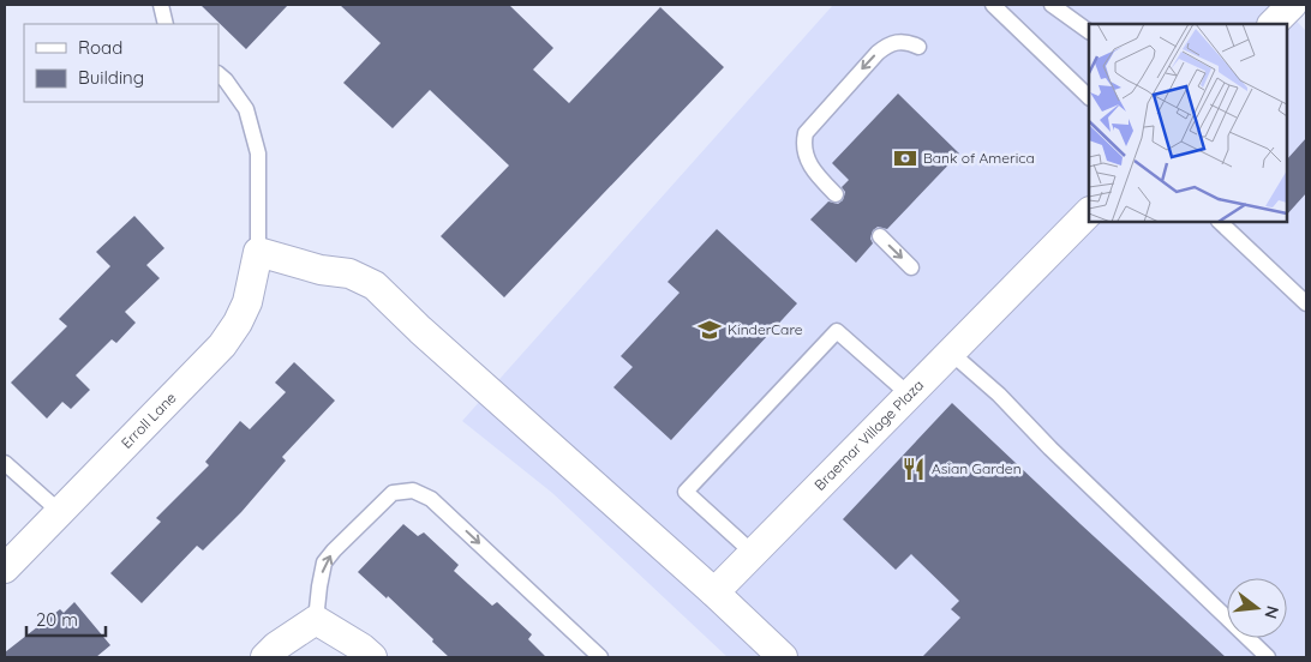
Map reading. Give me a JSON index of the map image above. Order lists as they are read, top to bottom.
{
  "streets": {
    "street": ["Erroll Lane", "Braemar Village Plaza"]
  },
  "places": {
    "bank": ["Bank of America"],
    "school or university": ["KinderCare"],
    "restaurant": ["Asian Garden"]
  },
  "legend": ["Road", "Building"],
  "scale_bar": "20 m",
  "north": "right"
}
